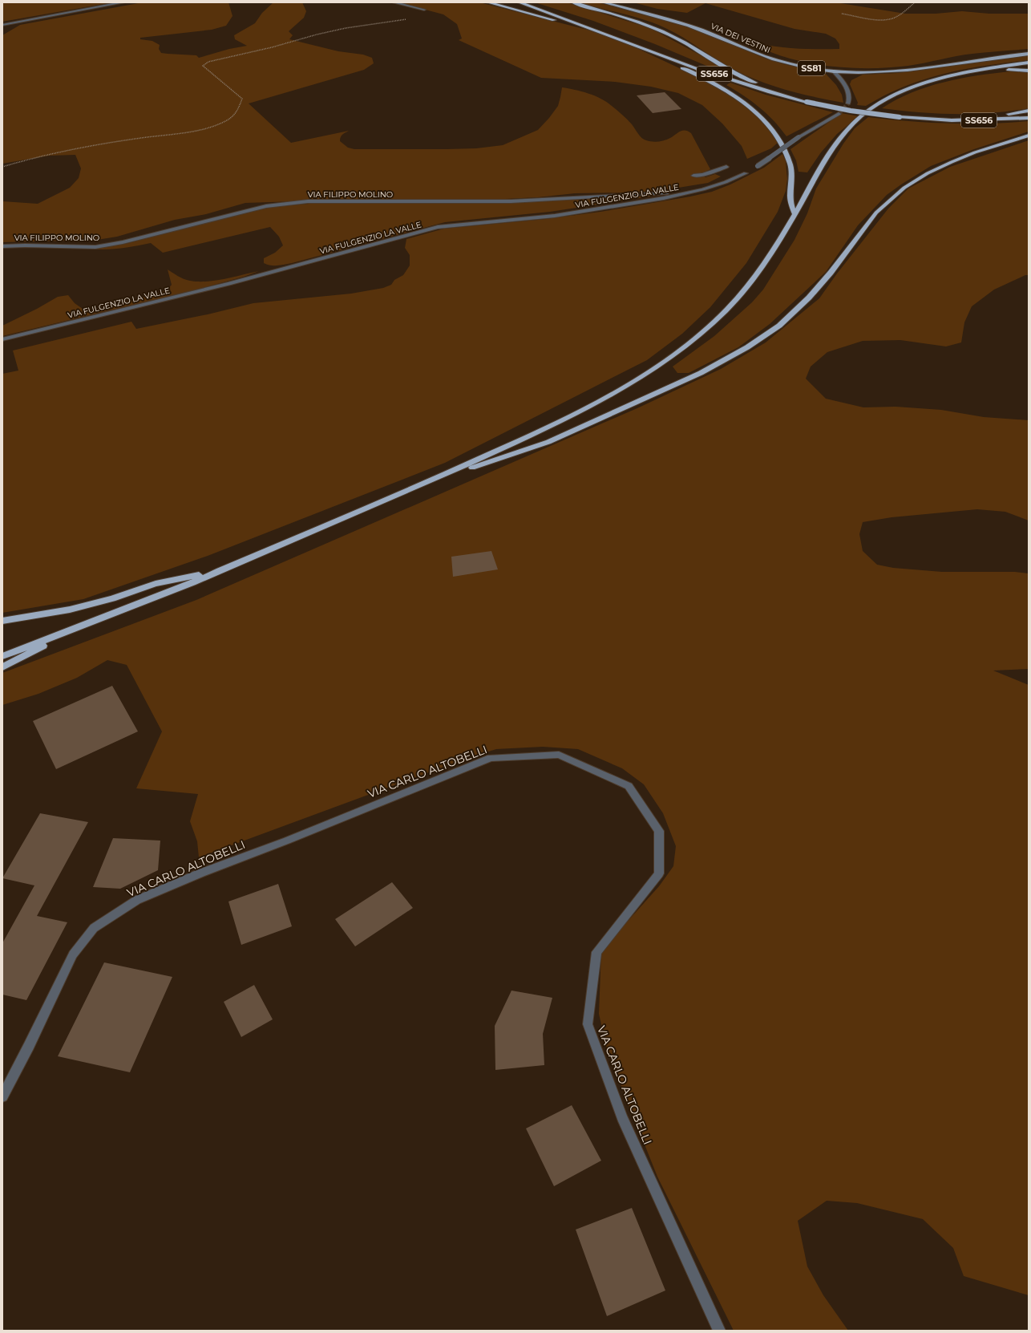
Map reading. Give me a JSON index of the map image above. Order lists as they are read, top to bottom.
{
  "streets": {
    "highway": ["SS656"],
    "main road": ["VIA DEI VESTINI", "SS81"],
    "street": ["VIA FILIPPO MOLINO", "VIA FULGENZIO LA VALLE", "VIA CARLO ALTOBELLI"]
  },
  "crossings": [
    ["VIA FILIPPO MOLINO", "VIA FULGENZIO LA VALLE"]
  ]
}
